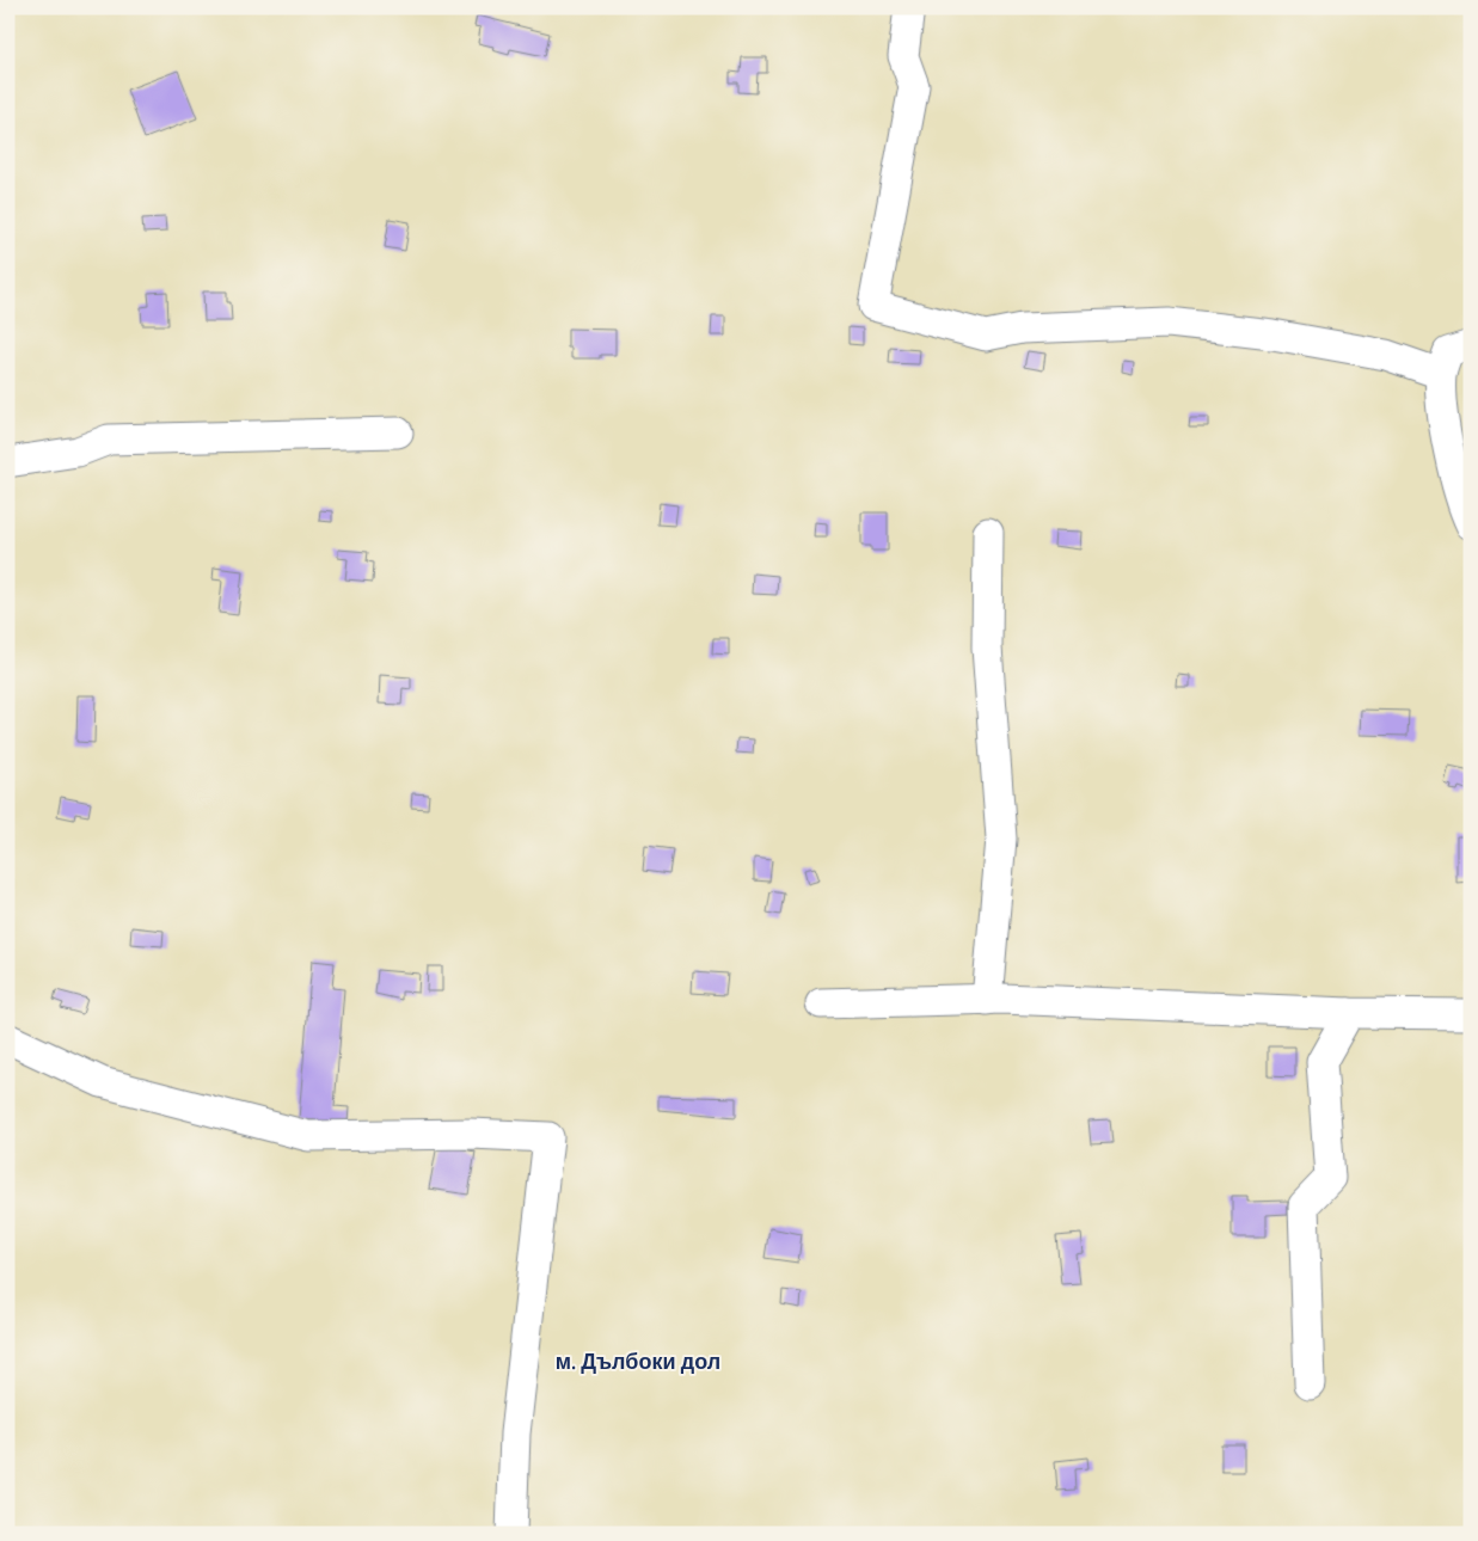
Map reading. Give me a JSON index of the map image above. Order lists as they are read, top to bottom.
{
  "districts": ["м. Дълбоки дол"]
}
